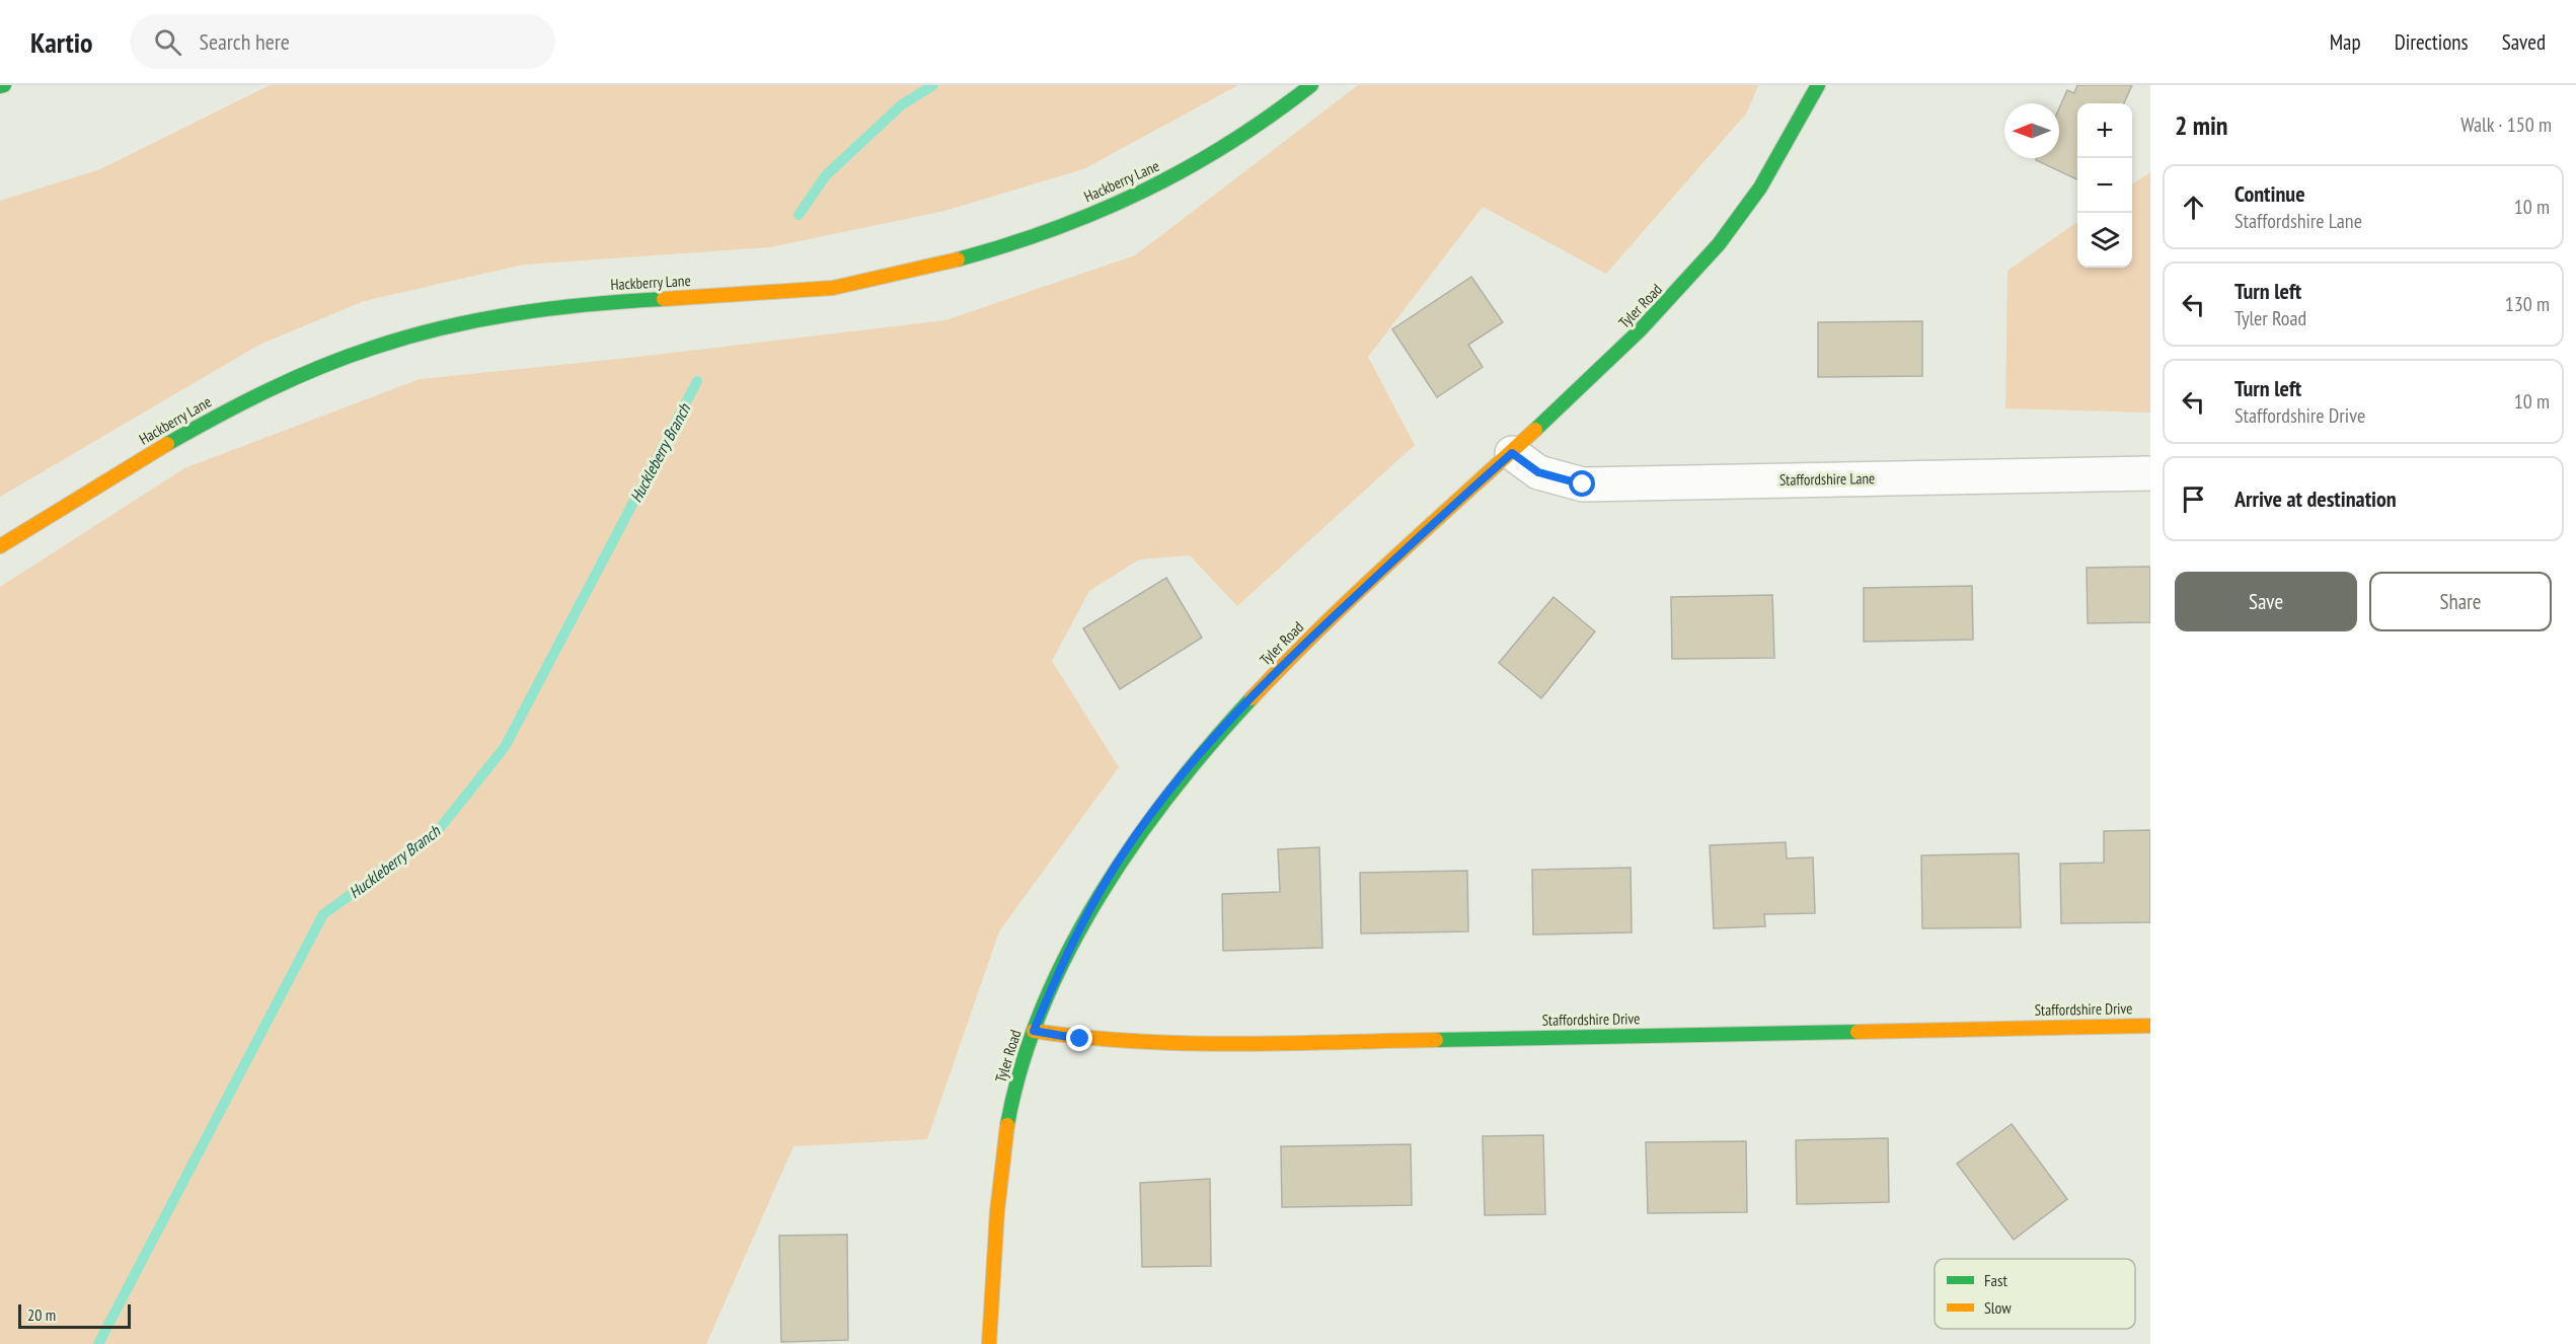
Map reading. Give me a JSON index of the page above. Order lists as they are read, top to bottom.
{
  "streets": {
    "street": [
      "Hackberry Lane",
      "Tyler Road",
      "Staffordshire Lane",
      "Staffordshire Drive"
    ]
  },
  "crossings": [
    ["Tyler Road", "Staffordshire Lane"],
    ["Tyler Road", "Staffordshire Drive"]
  ],
  "water": ["Huckleberry Branch"],
  "legend": ["Fast", "Slow"],
  "scale_bar": "20 m",
  "north": "left",
  "page": {
    "header": "Kartio",
    "search": "Search here",
    "nav": ["Map", "Directions", "Saved"],
    "heading": ["2 min", "Walk · 150 m"],
    "map_buttons": ["+", "−"],
    "list": [
      ["Continue", "Staffordshire Lane", "10 m"],
      ["Turn left", "Tyler Road", "130 m"],
      ["Turn left", "Staffordshire Drive", "10 m"],
      "Arrive at destination"
    ],
    "buttons": ["Save", "Share"],
    "scale": "20 m"
  }
}
